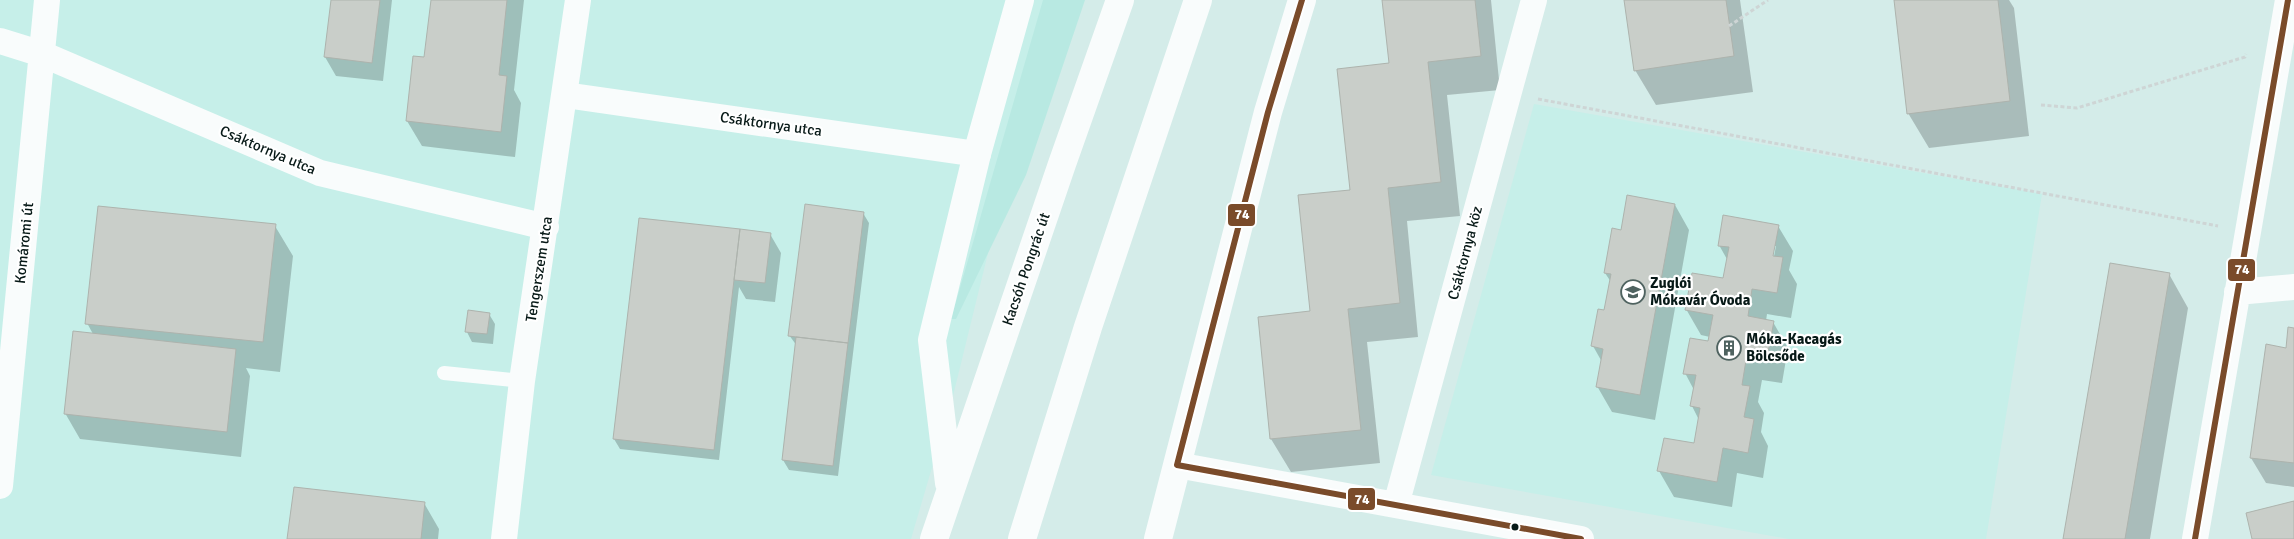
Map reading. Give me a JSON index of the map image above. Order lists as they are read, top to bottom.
{
  "streets": {
    "main road": ["Kacsóh Pongrác út"],
    "street": [
      "Csáktornya utca",
      "Komáromi út",
      "Csáktornya köz",
      "Tengerszem utca"
    ]
  },
  "crossings": [
    ["Csáktornya utca", "Komáromi út"],
    ["Csáktornya utca", "Tengerszem utca"]
  ],
  "places": {
    "school or university": ["Zuglói Mókavár Óvoda"],
    "building": ["Móka-Kacagás Bölcsőde"]
  },
  "lines": ["transit line 74"]
}
